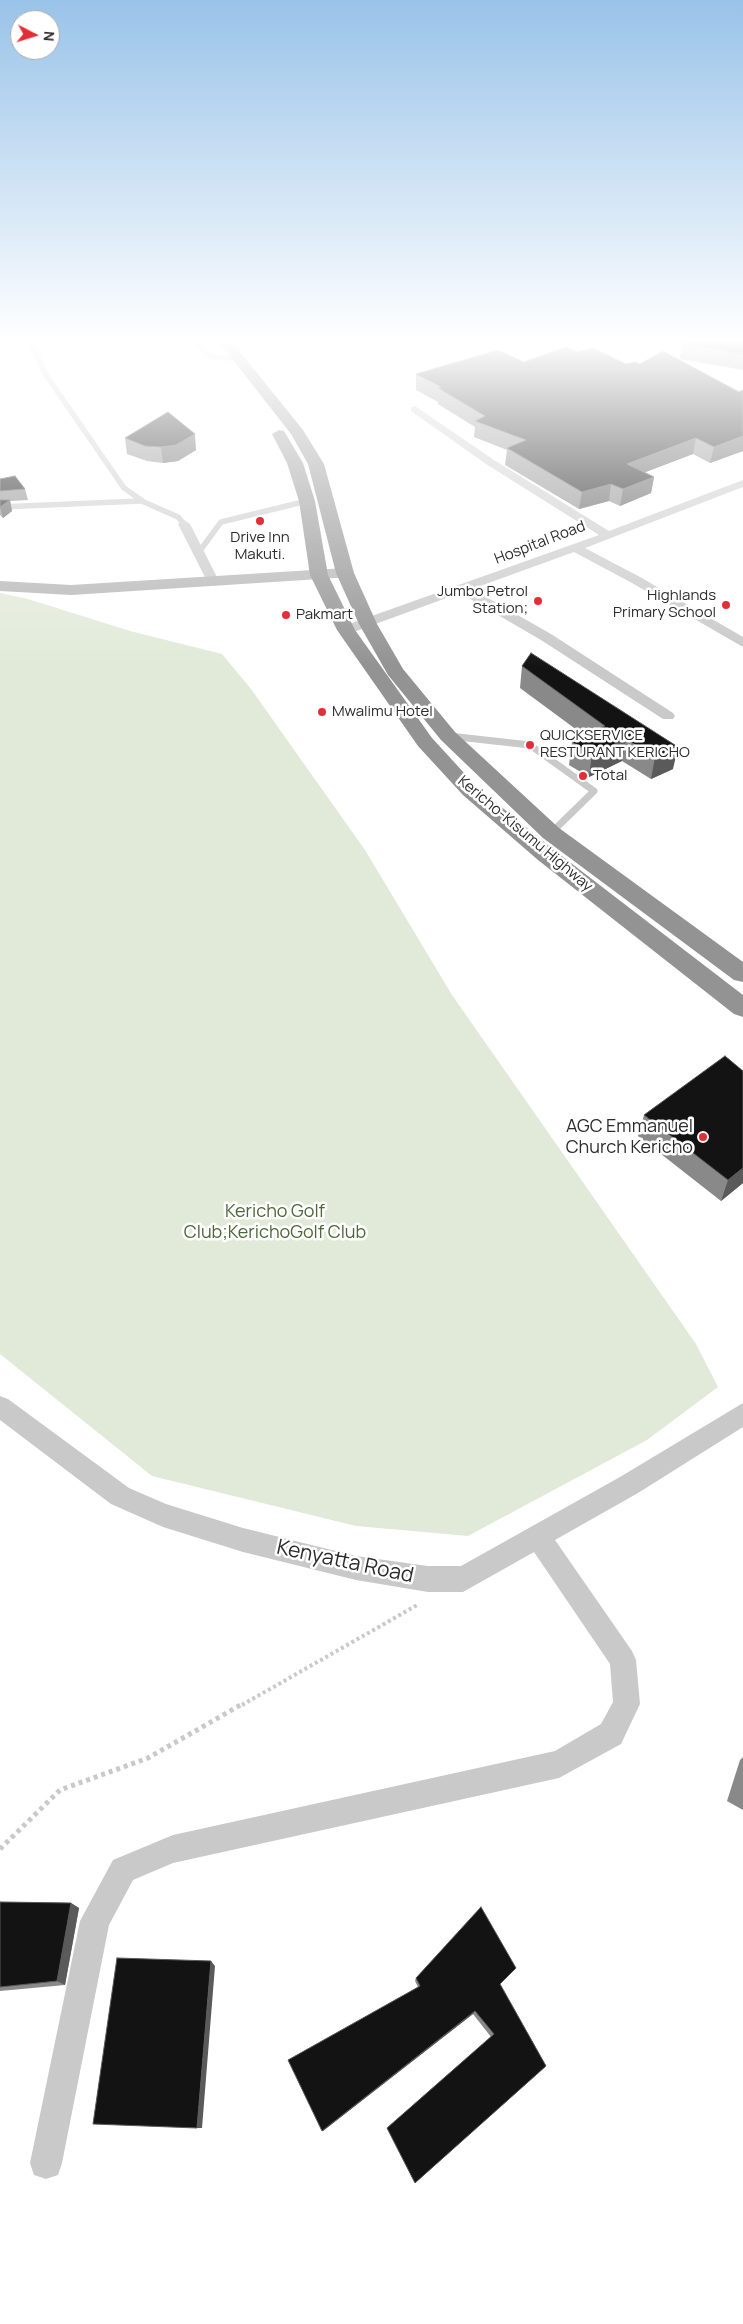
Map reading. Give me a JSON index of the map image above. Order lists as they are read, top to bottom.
{
  "streets": {
    "highway": ["Kericho-Kisumu Highway"],
    "street": ["Hospital Road", "Kenyatta Road"]
  },
  "crossings": [
    ["Hospital Road", "Kericho-Kisumu Highway"]
  ],
  "parks": ["Kericho Golf Club;KerichoGolf Club"],
  "places": [
    "Drive Inn Makuti.",
    "Jumbo Petrol Station;",
    "Highlands Primary School",
    "Pakmart",
    "Mwalimu Hotel",
    "QUICKSERVICE RESTURANT KERICHO",
    "Total",
    "AGC Emmanuel Church Kericho"
  ],
  "north": "right"
}
